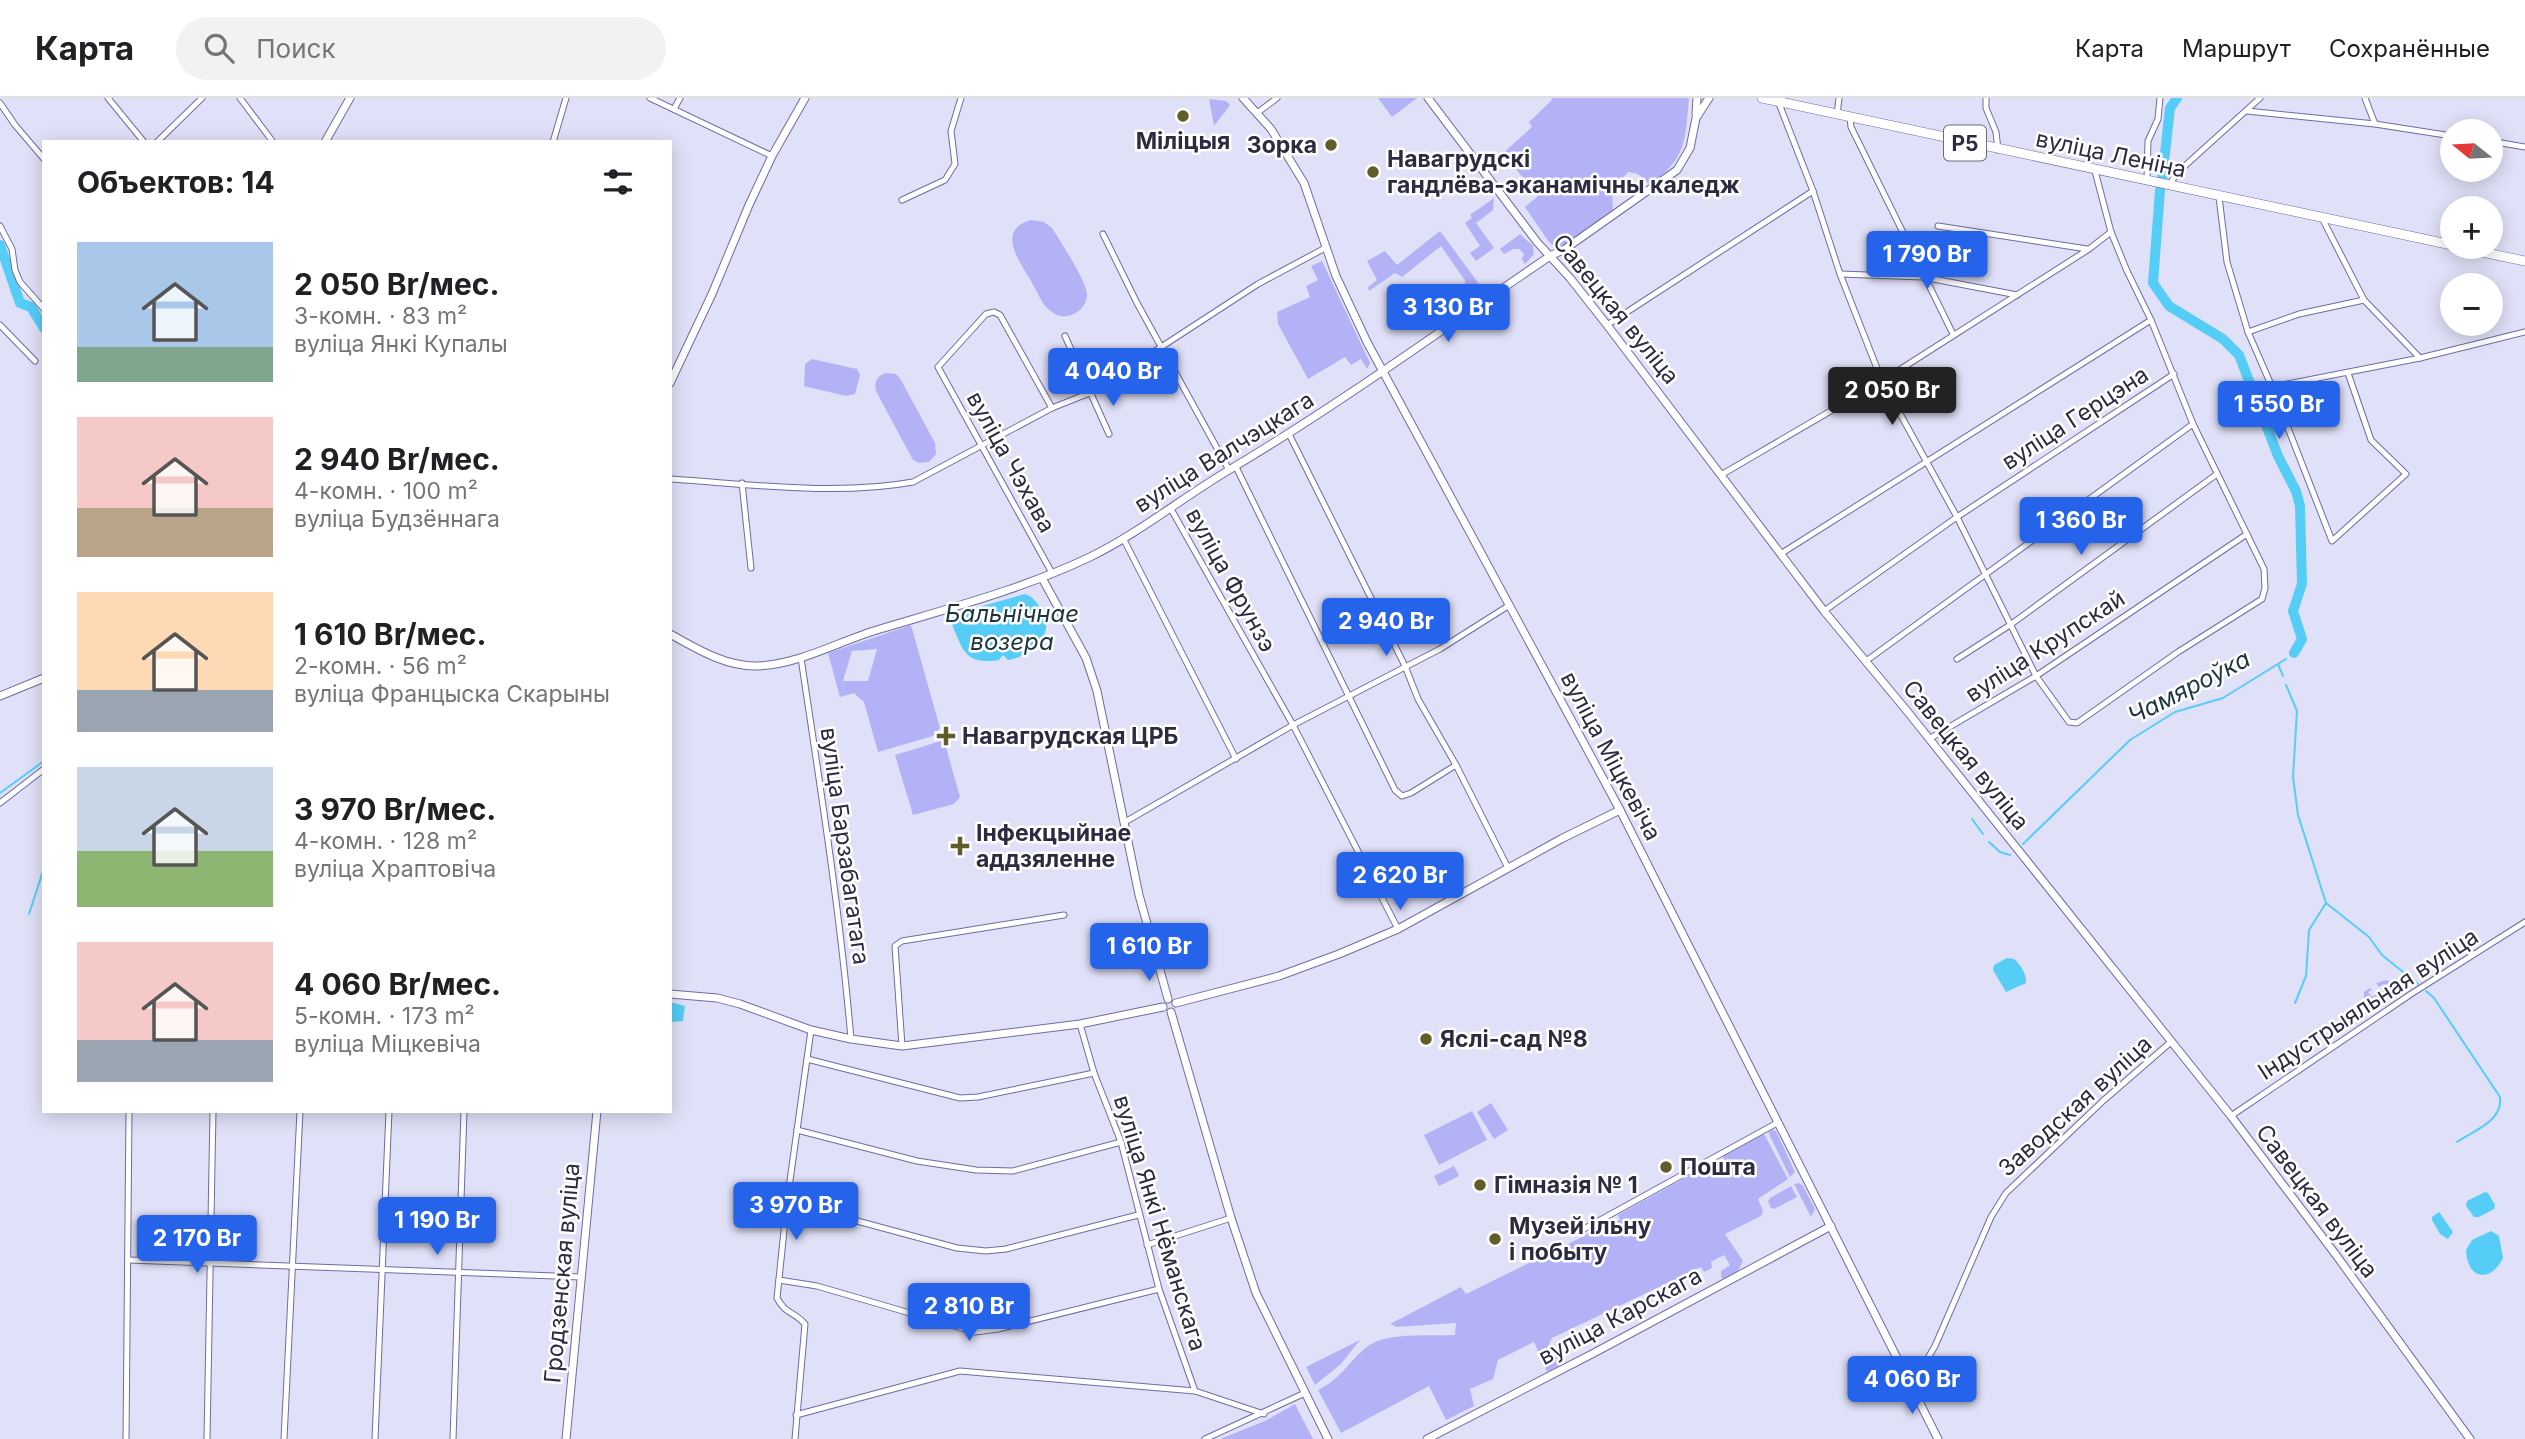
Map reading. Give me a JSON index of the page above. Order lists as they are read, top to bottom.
{
  "streets": {
    "main road": ["Р5", "вуліца Леніна"],
    "street": [
      "Савецкая вуліца",
      "вуліца Герцэна",
      "вуліца Валчэцкага",
      "вуліца Чэхава",
      "вуліца Фрунзэ",
      "вуліца Крупскай",
      "вуліца Міцкевіча",
      "вуліца Барзабагатага",
      "Індустрыяльная вуліца",
      "Заводская вуліца",
      "вуліца Янкі Нёманскага",
      "Гродзенская вуліца",
      "вуліца Карскага"
    ]
  },
  "crossings": [
    ["Савецкая вуліца", "вуліца Герцэна"],
    ["Савецкая вуліца", "вуліца Валчэцкага"],
    ["Савецкая вуліца", "вуліца Крупскай"],
    ["Савецкая вуліца", "Індустрыяльная вуліца"],
    ["Савецкая вуліца", "Заводская вуліца"],
    ["вуліца Валчэцкага", "вуліца Чэхава"],
    ["вуліца Валчэцкага", "вуліца Фрунзэ"],
    ["вуліца Валчэцкага", "вуліца Міцкевіча"],
    ["вуліца Валчэцкага", "вуліца Барзабагатага"],
    ["вуліца Міцкевіча", "Заводская вуліца"],
    ["вуліца Міцкевіча", "вуліца Карскага"]
  ],
  "water": ["Бальнічнае возера", "Чамяроўка"],
  "places": {
    "other": [
      "Міліцыя",
      "Зорка",
      "Навагрудскі гандлёва-эканамічны каледж",
      "Яслі-сад №8",
      "Пошта",
      "Гімназія № 1",
      "Музей ільну і побыту"
    ],
    "health": ["Навагрудская ЦРБ", "Інфекцыйнае аддзяленне"]
  },
  "north": "left",
  "page": {
    "header": "Карта",
    "search": "Поиск",
    "nav": ["Карта", "Маршрут", "Сохранённые"],
    "map_buttons": ["+", "−"],
    "heading": "Объектов: 14",
    "list": [
      {
        "name": "2 050 Br/мес.",
        "note": "3-комн. · 83 m² · вуліца Янкі Купалы"
      },
      {
        "name": "2 940 Br/мес.",
        "note": "4-комн. · 100 m² · вуліца Будзённага"
      },
      {
        "name": "1 610 Br/мес.",
        "note": "2-комн. · 56 m² · вуліца Францыска Скарыны"
      },
      {
        "name": "3 970 Br/мес.",
        "note": "4-комн. · 128 m² · вуліца Храптовіча"
      },
      {
        "name": "4 060 Br/мес.",
        "note": "5-комн. · 173 m² · вуліца Міцкевіча"
      }
    ],
    "price": [
      "1 790 Br",
      "3 130 Br",
      "4 040 Br",
      "2 050 Br",
      "1 550 Br",
      "1 360 Br",
      "2 940 Br",
      "2 620 Br",
      "1 610 Br",
      "3 970 Br",
      "1 190 Br",
      "2 170 Br",
      "2 810 Br",
      "4 060 Br"
    ]
  }
}
